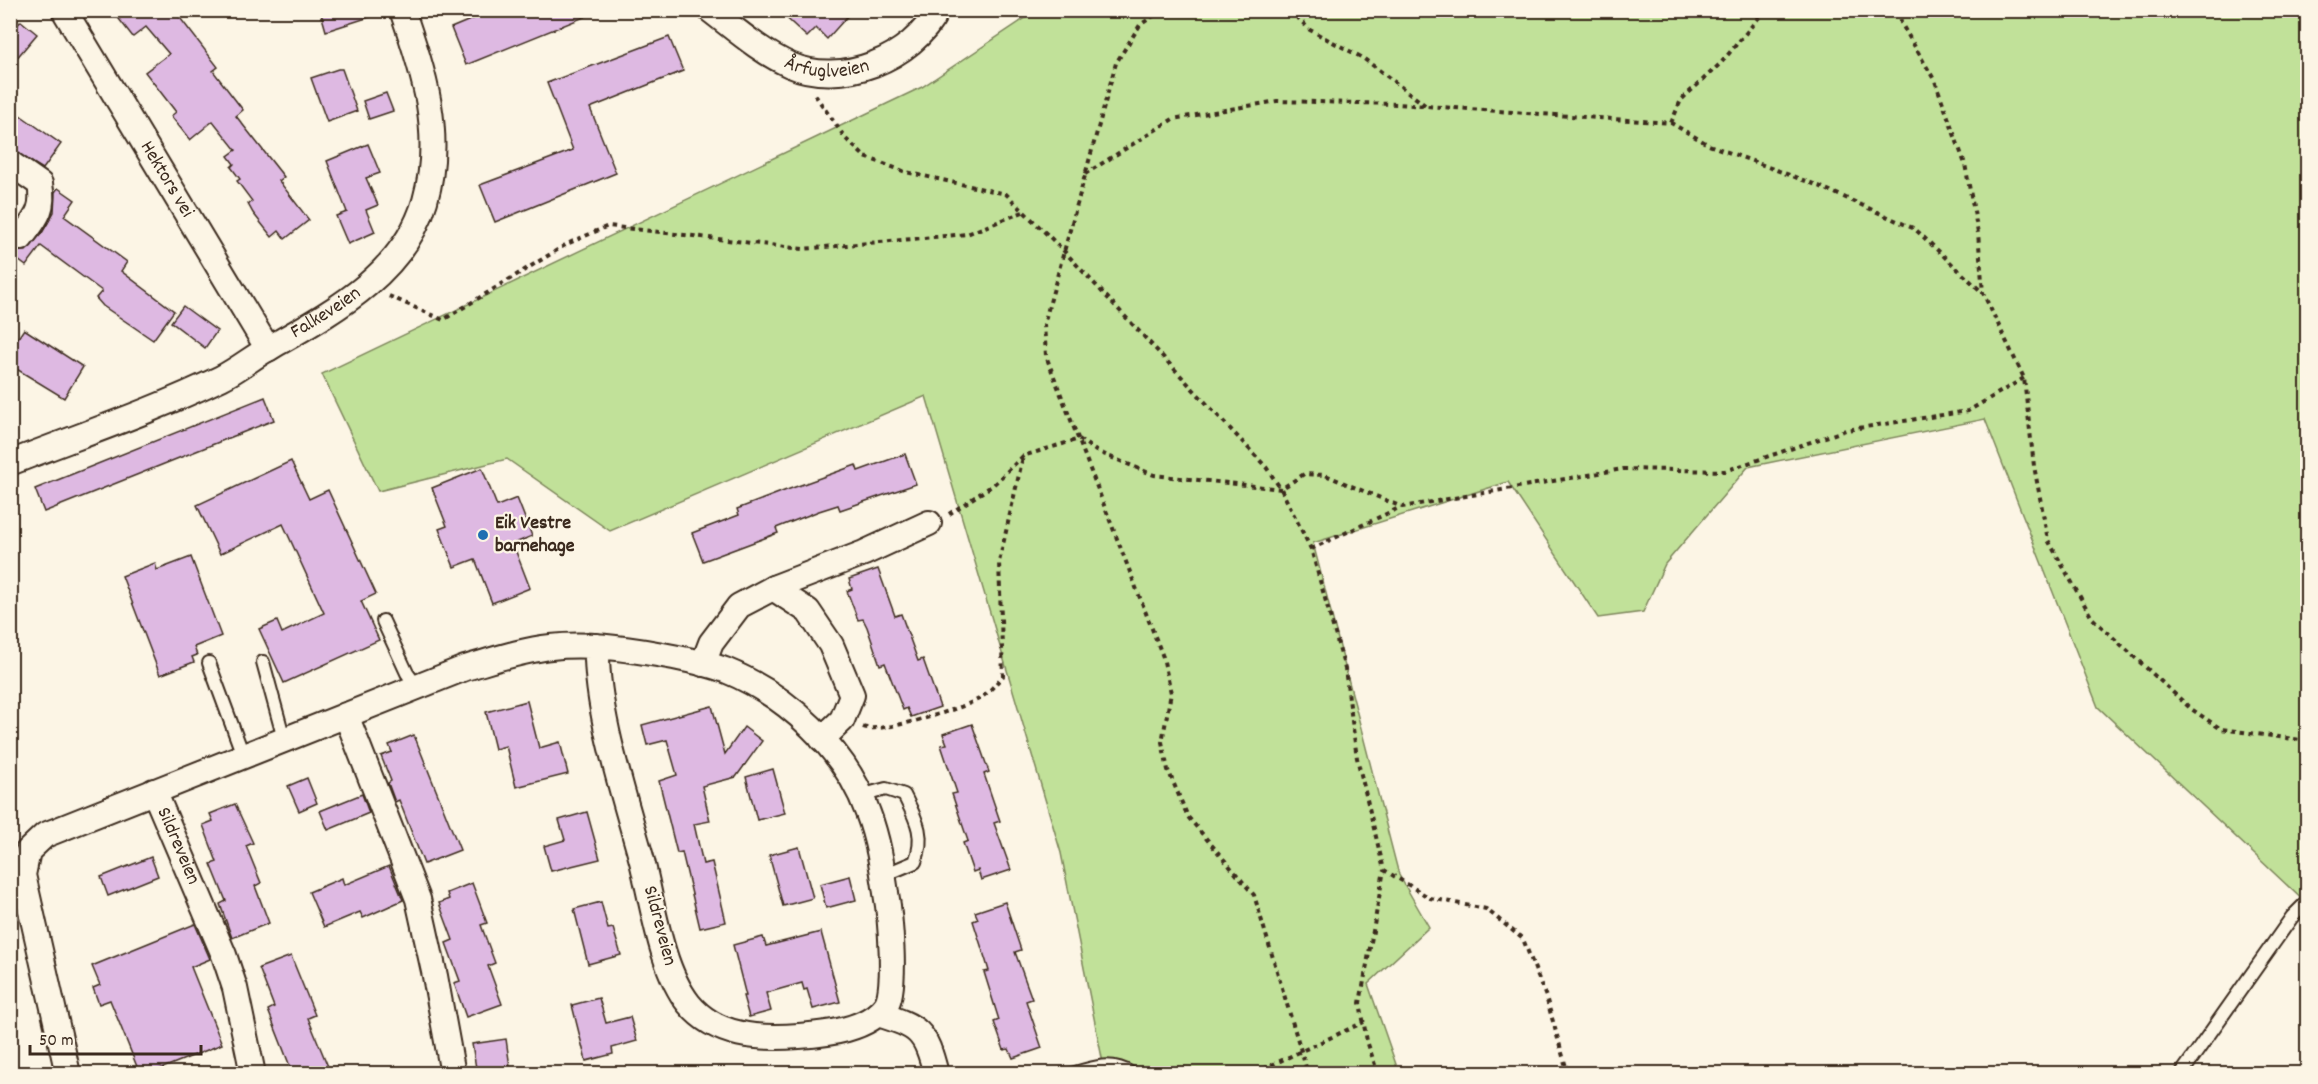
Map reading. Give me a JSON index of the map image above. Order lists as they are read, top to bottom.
{
  "streets": {
    "street": [
      "Årfuglveien",
      "Hektors vei",
      "Falkeveien",
      "Sildreveien"
    ]
  },
  "crossings": [
    ["Hektors vei", "Falkeveien"]
  ],
  "places": ["Eik Vestre barnehage"],
  "scale_bar": "50 m"
}
